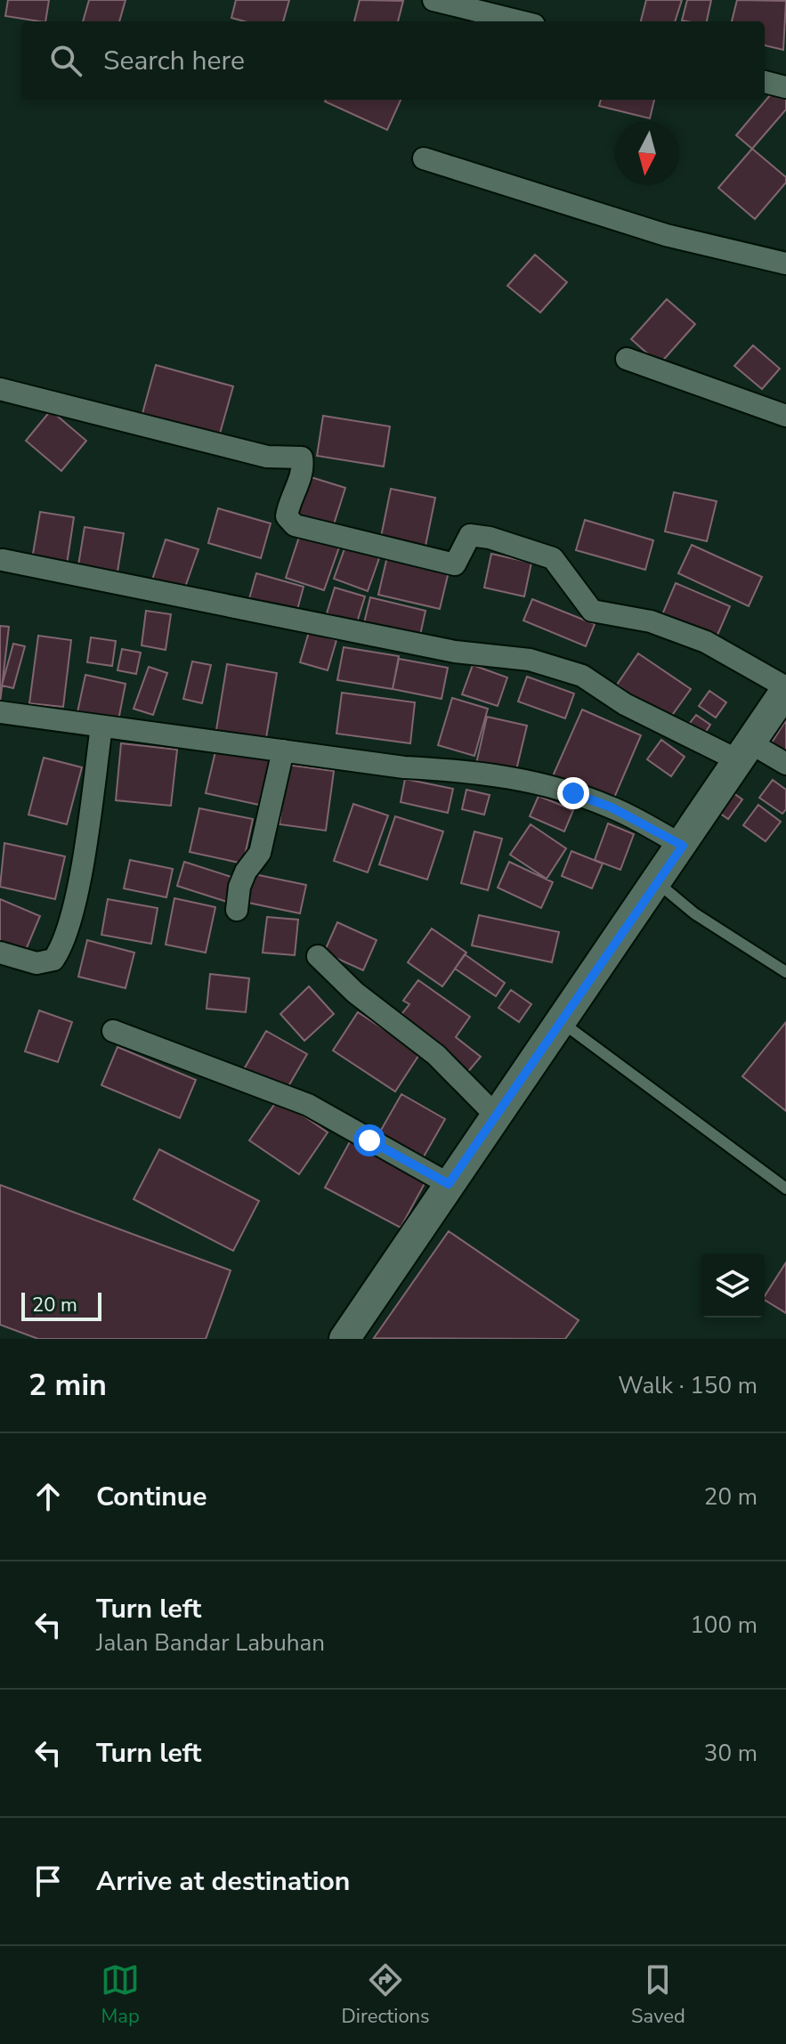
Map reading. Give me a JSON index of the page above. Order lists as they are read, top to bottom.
{
  "scale_bar": "20 m",
  "north": "bottom",
  "page": {
    "search": "Search here",
    "scale": "20 m",
    "heading": ["2 min", "Walk · 150 m"],
    "list": [
      ["Continue", "20 m"],
      ["Turn left", "Jalan Bandar Labuhan", "100 m"],
      ["Turn left", "30 m"],
      "Arrive at destination"
    ],
    "nav": ["Map", "Directions", "Saved"]
  }
}
